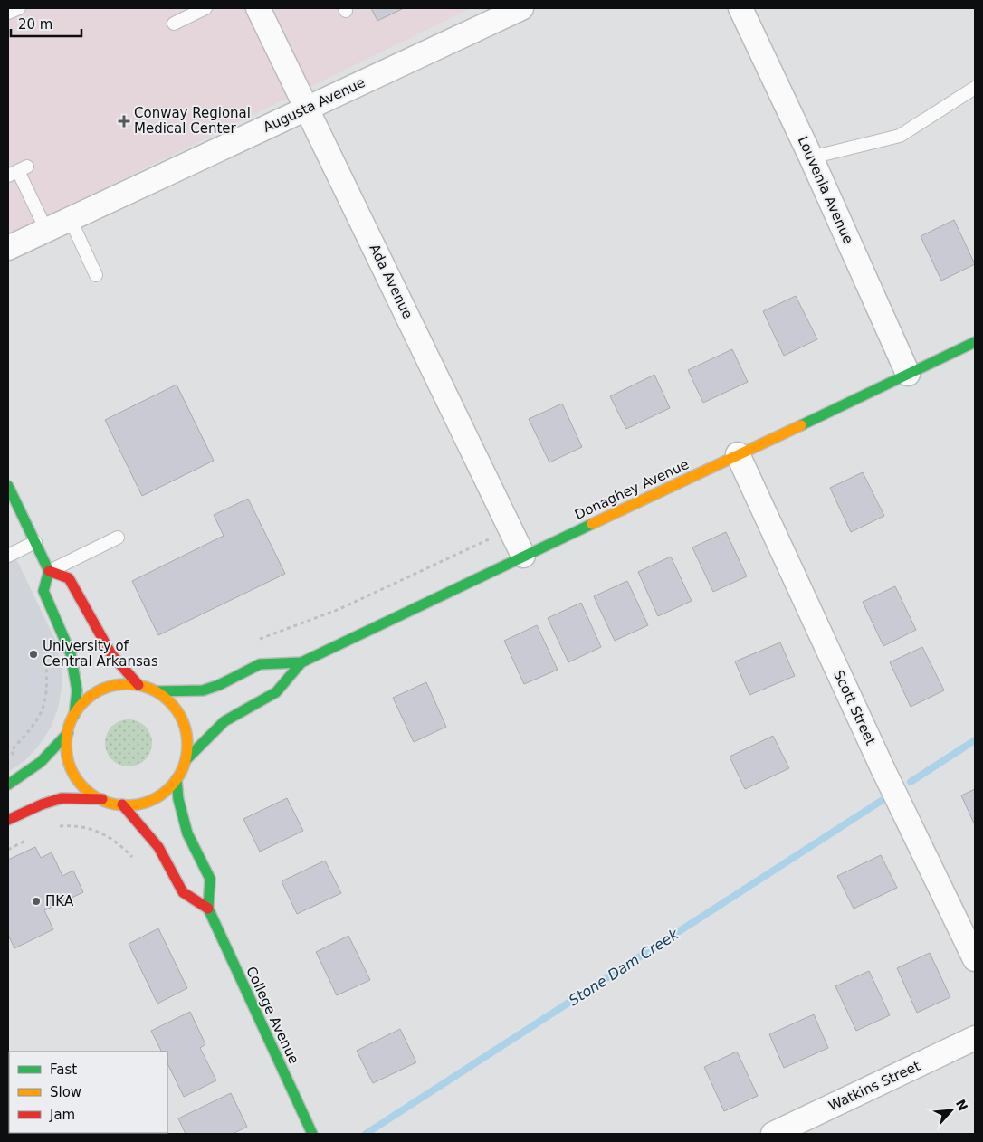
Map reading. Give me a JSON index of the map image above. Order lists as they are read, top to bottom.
{
  "streets": {
    "street": [
      "Augusta Avenue",
      "Louvenia Avenue",
      "Ada Avenue",
      "Donaghey Avenue",
      "Scott Street",
      "College Avenue",
      "Watkins Street"
    ]
  },
  "crossings": [
    ["Augusta Avenue", "Ada Avenue"],
    ["Louvenia Avenue", "Donaghey Avenue"],
    ["Ada Avenue", "Donaghey Avenue"],
    ["Donaghey Avenue", "Scott Street"],
    ["Donaghey Avenue", "College Avenue"]
  ],
  "water": ["Stone Dam Creek"],
  "places": {
    "health": ["Conway Regional Medical Center"],
    "other": ["University of Central Arkansas", "ΠΚΑ"]
  },
  "legend": ["Fast", "Slow", "Jam"],
  "scale_bar": "20 m",
  "north": "top right"
}
